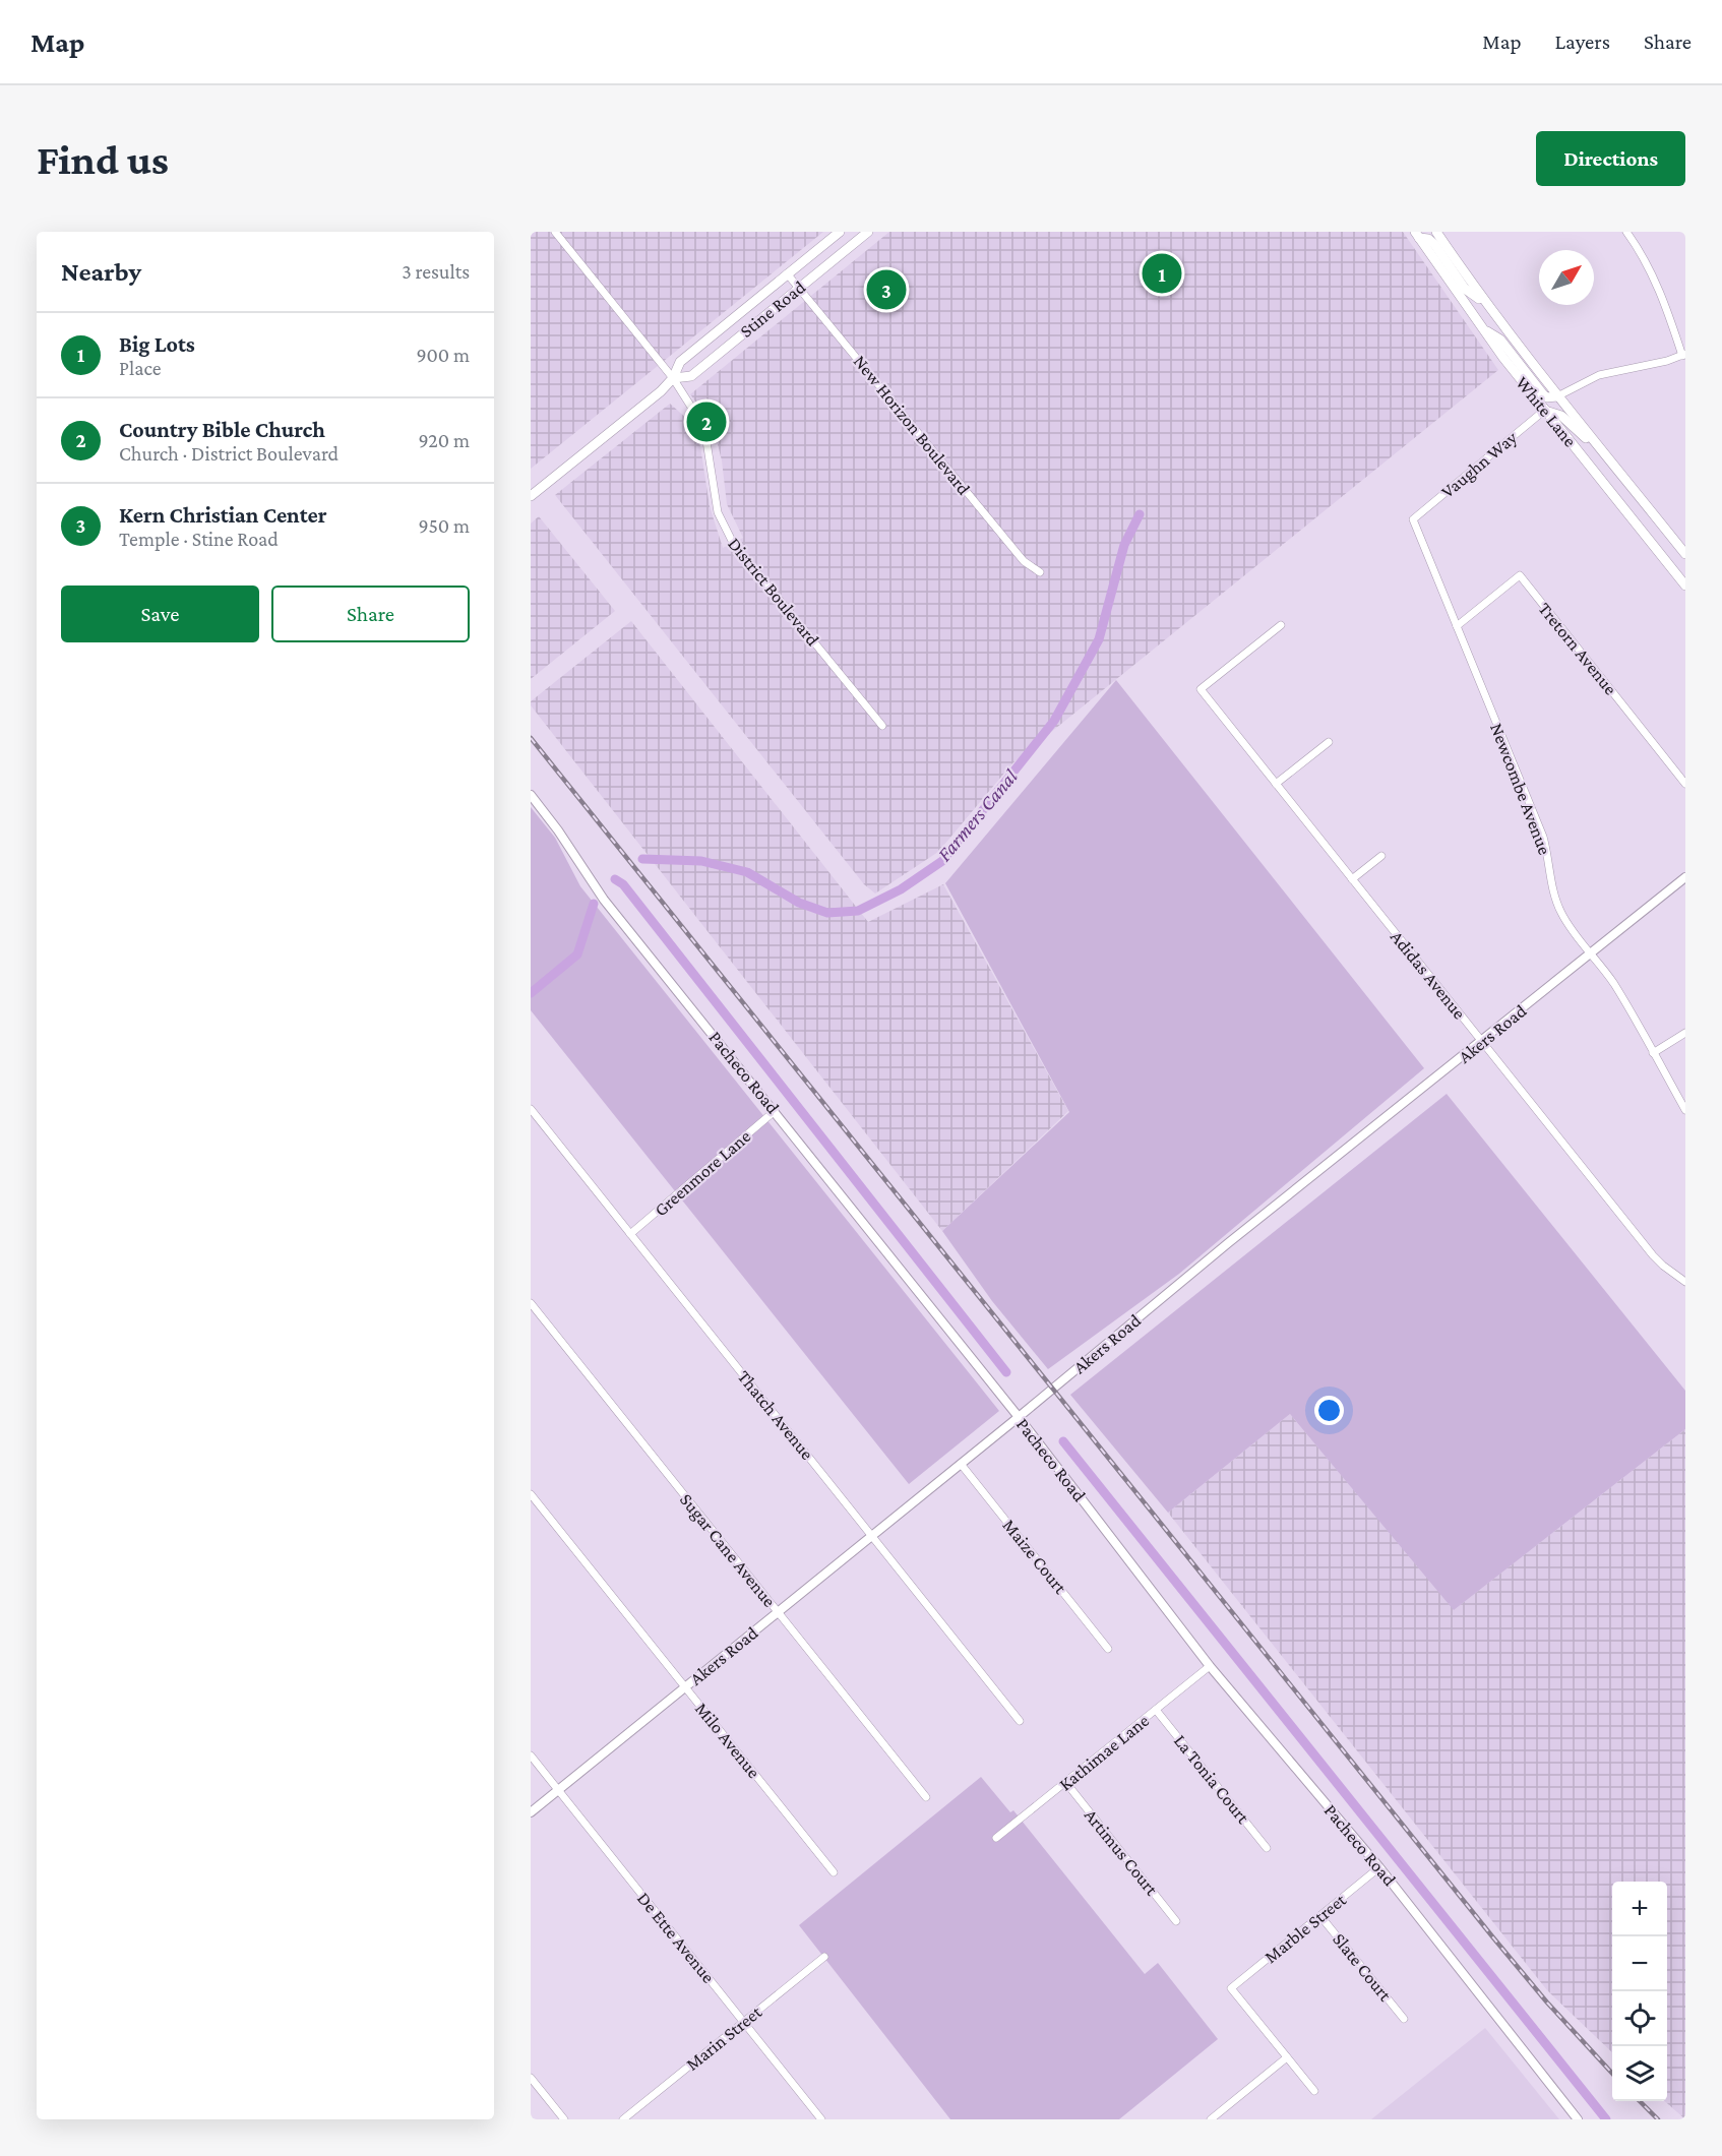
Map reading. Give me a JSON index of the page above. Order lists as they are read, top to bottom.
{
  "streets": {
    "main road": ["Stine Road", "White Lane"],
    "street": [
      "New Horizon Boulevard",
      "Vaughn Way",
      "District Boulevard",
      "Tretorn Avenue",
      "Newcombe Avenue",
      "Adidas Avenue",
      "Akers Road",
      "Pacheco Road",
      "Greenmore Lane",
      "Thatch Avenue",
      "Sugar Cane Avenue",
      "Maize Court",
      "Milo Avenue",
      "Kathimae Lane",
      "La Tonia Court",
      "Artimus Court",
      "Marble Street",
      "De Ette Avenue",
      "Slate Court",
      "Marin Street"
    ]
  },
  "crossings": [
    ["Stine Road", "New Horizon Boulevard"],
    ["Stine Road", "District Boulevard"],
    ["White Lane", "Vaughn Way"],
    ["Vaughn Way", "Newcombe Avenue"],
    ["Tretorn Avenue", "Newcombe Avenue"],
    ["Newcombe Avenue", "Akers Road"],
    ["Adidas Avenue", "Akers Road"],
    ["Akers Road", "Pacheco Road"],
    ["Akers Road", "Thatch Avenue"],
    ["Akers Road", "Sugar Cane Avenue"],
    ["Akers Road", "Maize Court"],
    ["Akers Road", "Milo Avenue"],
    ["Akers Road", "De Ette Avenue"],
    ["Pacheco Road", "Greenmore Lane"],
    ["Pacheco Road", "Kathimae Lane"],
    ["Pacheco Road", "Marble Street"],
    ["Greenmore Lane", "Thatch Avenue"],
    ["Kathimae Lane", "La Tonia Court"],
    ["Kathimae Lane", "Artimus Court"],
    ["Marble Street", "Slate Court"],
    ["De Ette Avenue", "Marin Street"]
  ],
  "water": ["Farmers Canal"],
  "north": "top right",
  "page": {
    "header": "Map",
    "nav": ["Map", "Layers", "Share"],
    "buttons": [
      "Directions",
      ["Save", "Share"]
    ],
    "title": "Find us",
    "heading": ["Nearby", "3 results"],
    "pins": ["1", "3", "2"],
    "list": [
      {
        "mark": "1",
        "name": "Big Lots",
        "note": "Place",
        "value": "900 m"
      },
      {
        "mark": "2",
        "name": "Country Bible Church",
        "note": "Church · District Boulevard",
        "value": "920 m"
      },
      {
        "mark": "3",
        "name": "Kern Christian Center",
        "note": "Temple · Stine Road",
        "value": "950 m"
      }
    ],
    "map_buttons": ["+", "−"]
  }
}
